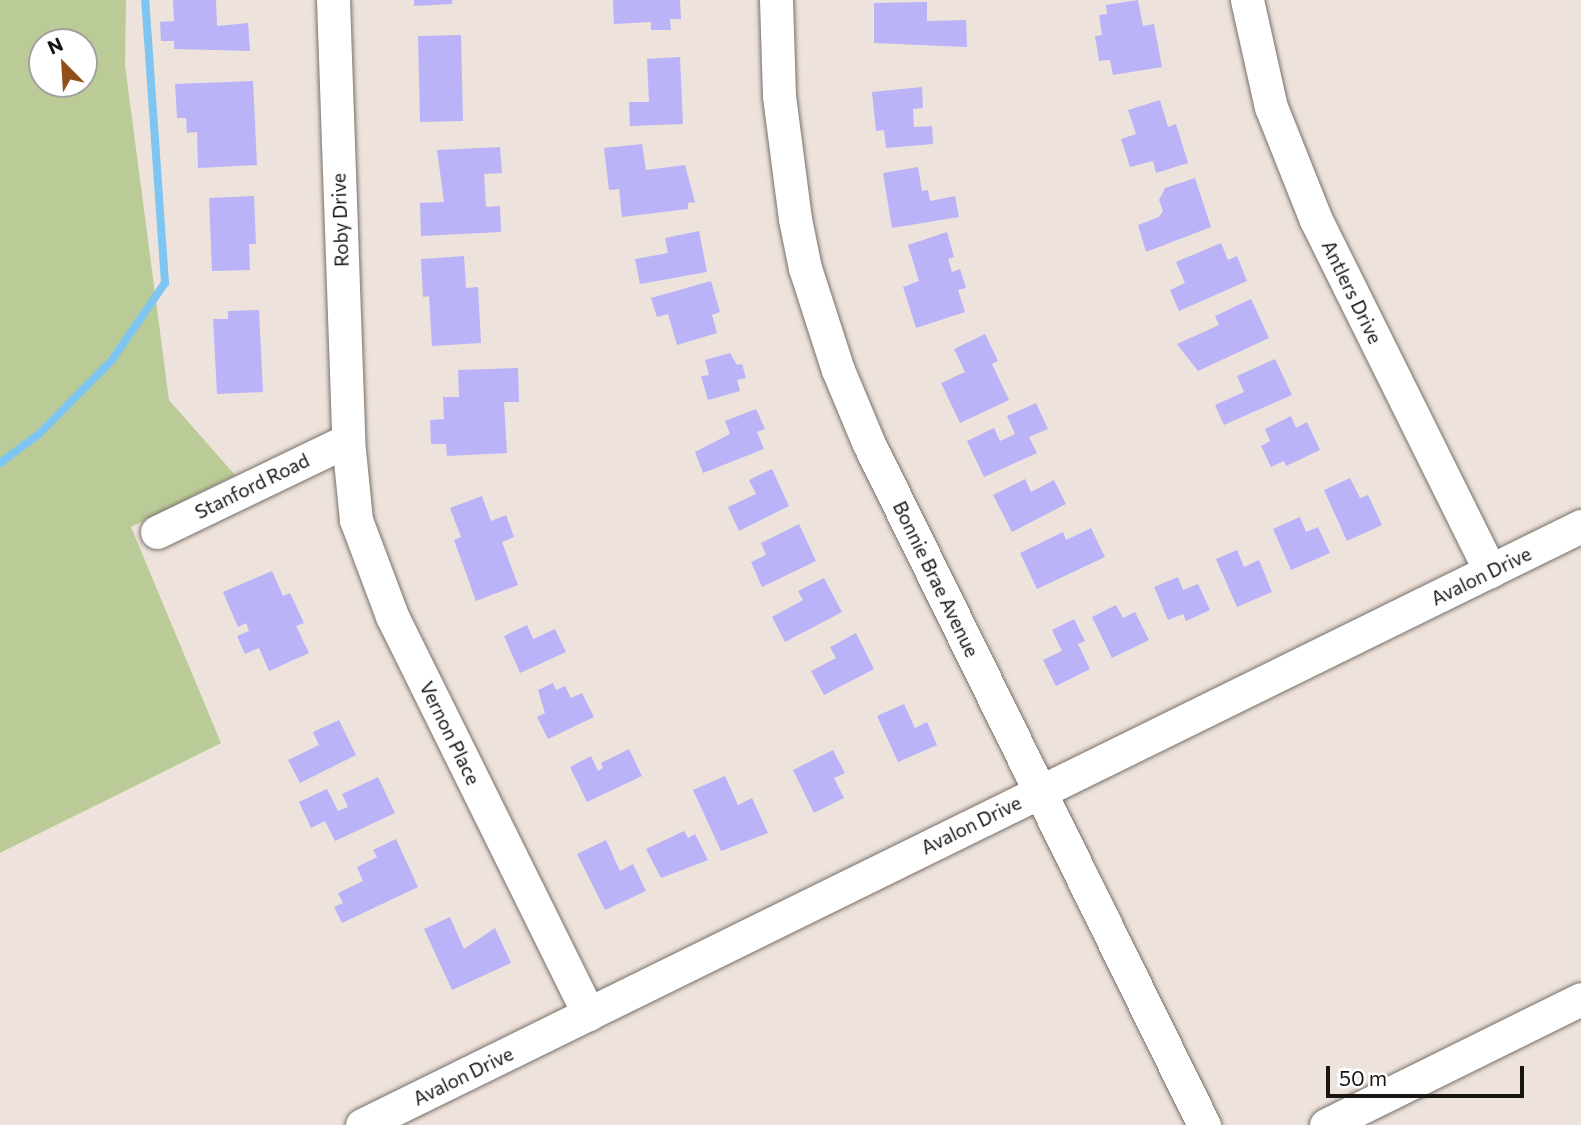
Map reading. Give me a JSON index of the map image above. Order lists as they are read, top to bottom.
{
  "streets": {
    "street": [
      "Roby Drive",
      "Antlers Drive",
      "Stanford Road",
      "Avalon Drive",
      "Bonnie Brae Avenue",
      "Vernon Place"
    ]
  },
  "crossings": [
    ["Roby Drive", "Stanford Road"],
    ["Roby Drive", "Vernon Place"],
    ["Antlers Drive", "Avalon Drive"],
    ["Stanford Road", "Vernon Place"],
    ["Avalon Drive", "Bonnie Brae Avenue"],
    ["Avalon Drive", "Vernon Place"]
  ],
  "scale_bar": "50 m",
  "north": "top left"
}
